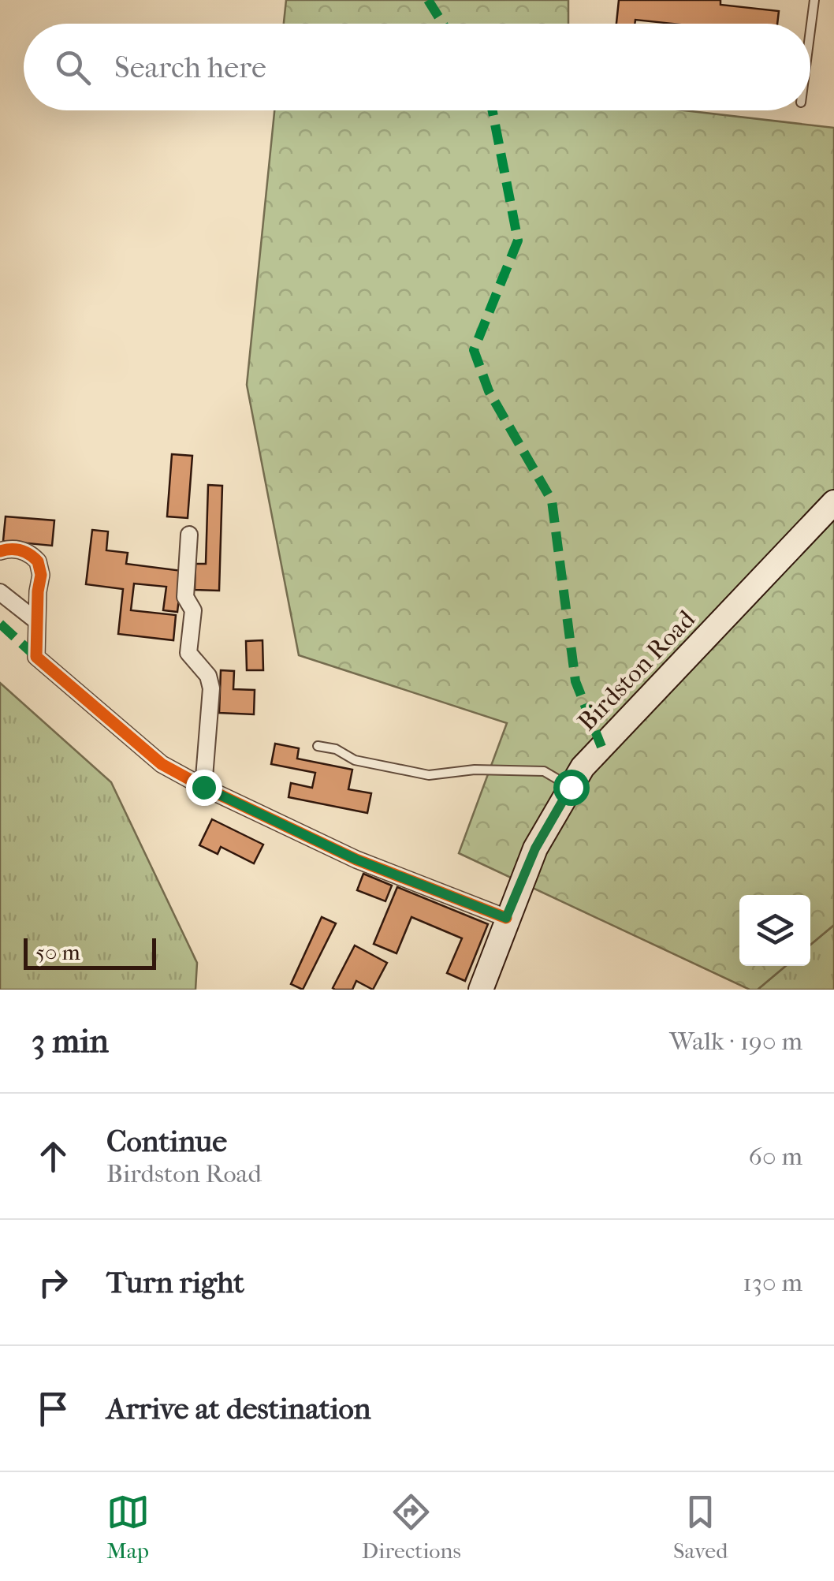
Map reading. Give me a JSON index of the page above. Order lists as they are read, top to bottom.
{
  "streets": {
    "main road": ["Birdston Road"]
  },
  "scale_bar": "50 m",
  "page": {
    "search": "Search here",
    "scale": "50 m",
    "heading": ["3 min", "Walk · 190 m"],
    "list": [
      ["Continue", "Birdston Road", "60 m"],
      ["Turn right", "130 m"],
      "Arrive at destination"
    ],
    "nav": ["Map", "Directions", "Saved"]
  }
}
